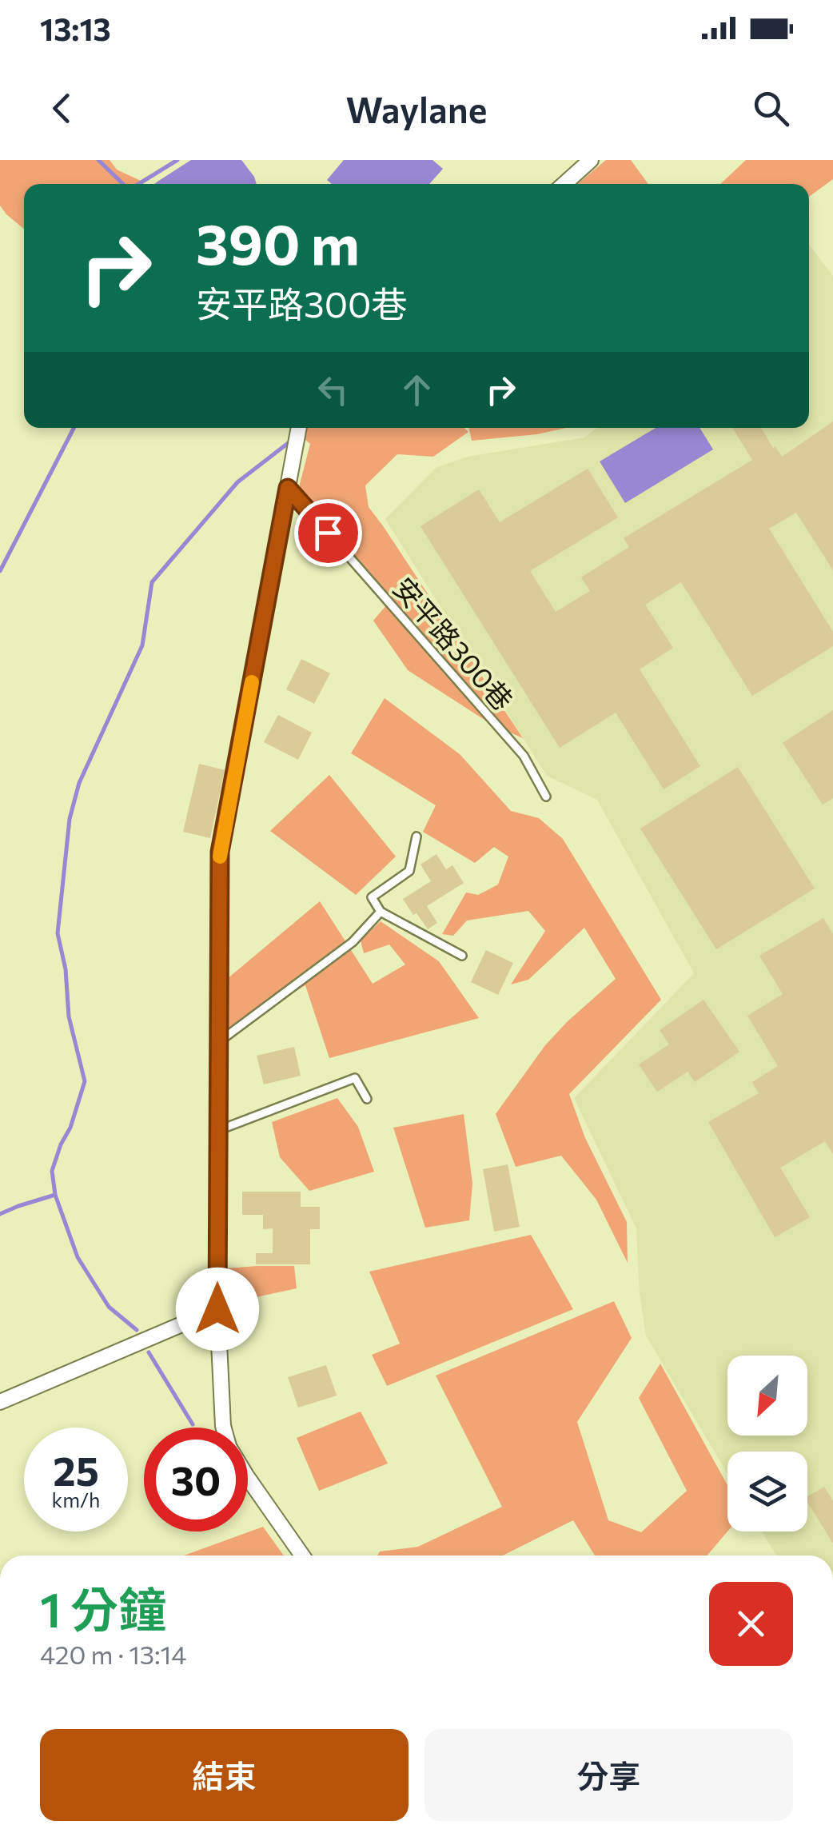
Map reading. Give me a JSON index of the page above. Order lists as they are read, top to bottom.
{
  "streets": {
    "lane": ["安平路300巷"]
  },
  "north": "bottom left",
  "page": {
    "status": "13:13",
    "header": "Waylane",
    "turn": ["390 m", "安平路300巷"],
    "speed": "25 km/h",
    "limit": "30",
    "heading": ["1 分鐘", "420 m · 13:14"],
    "buttons": ["結束", "分享"]
  }
}
